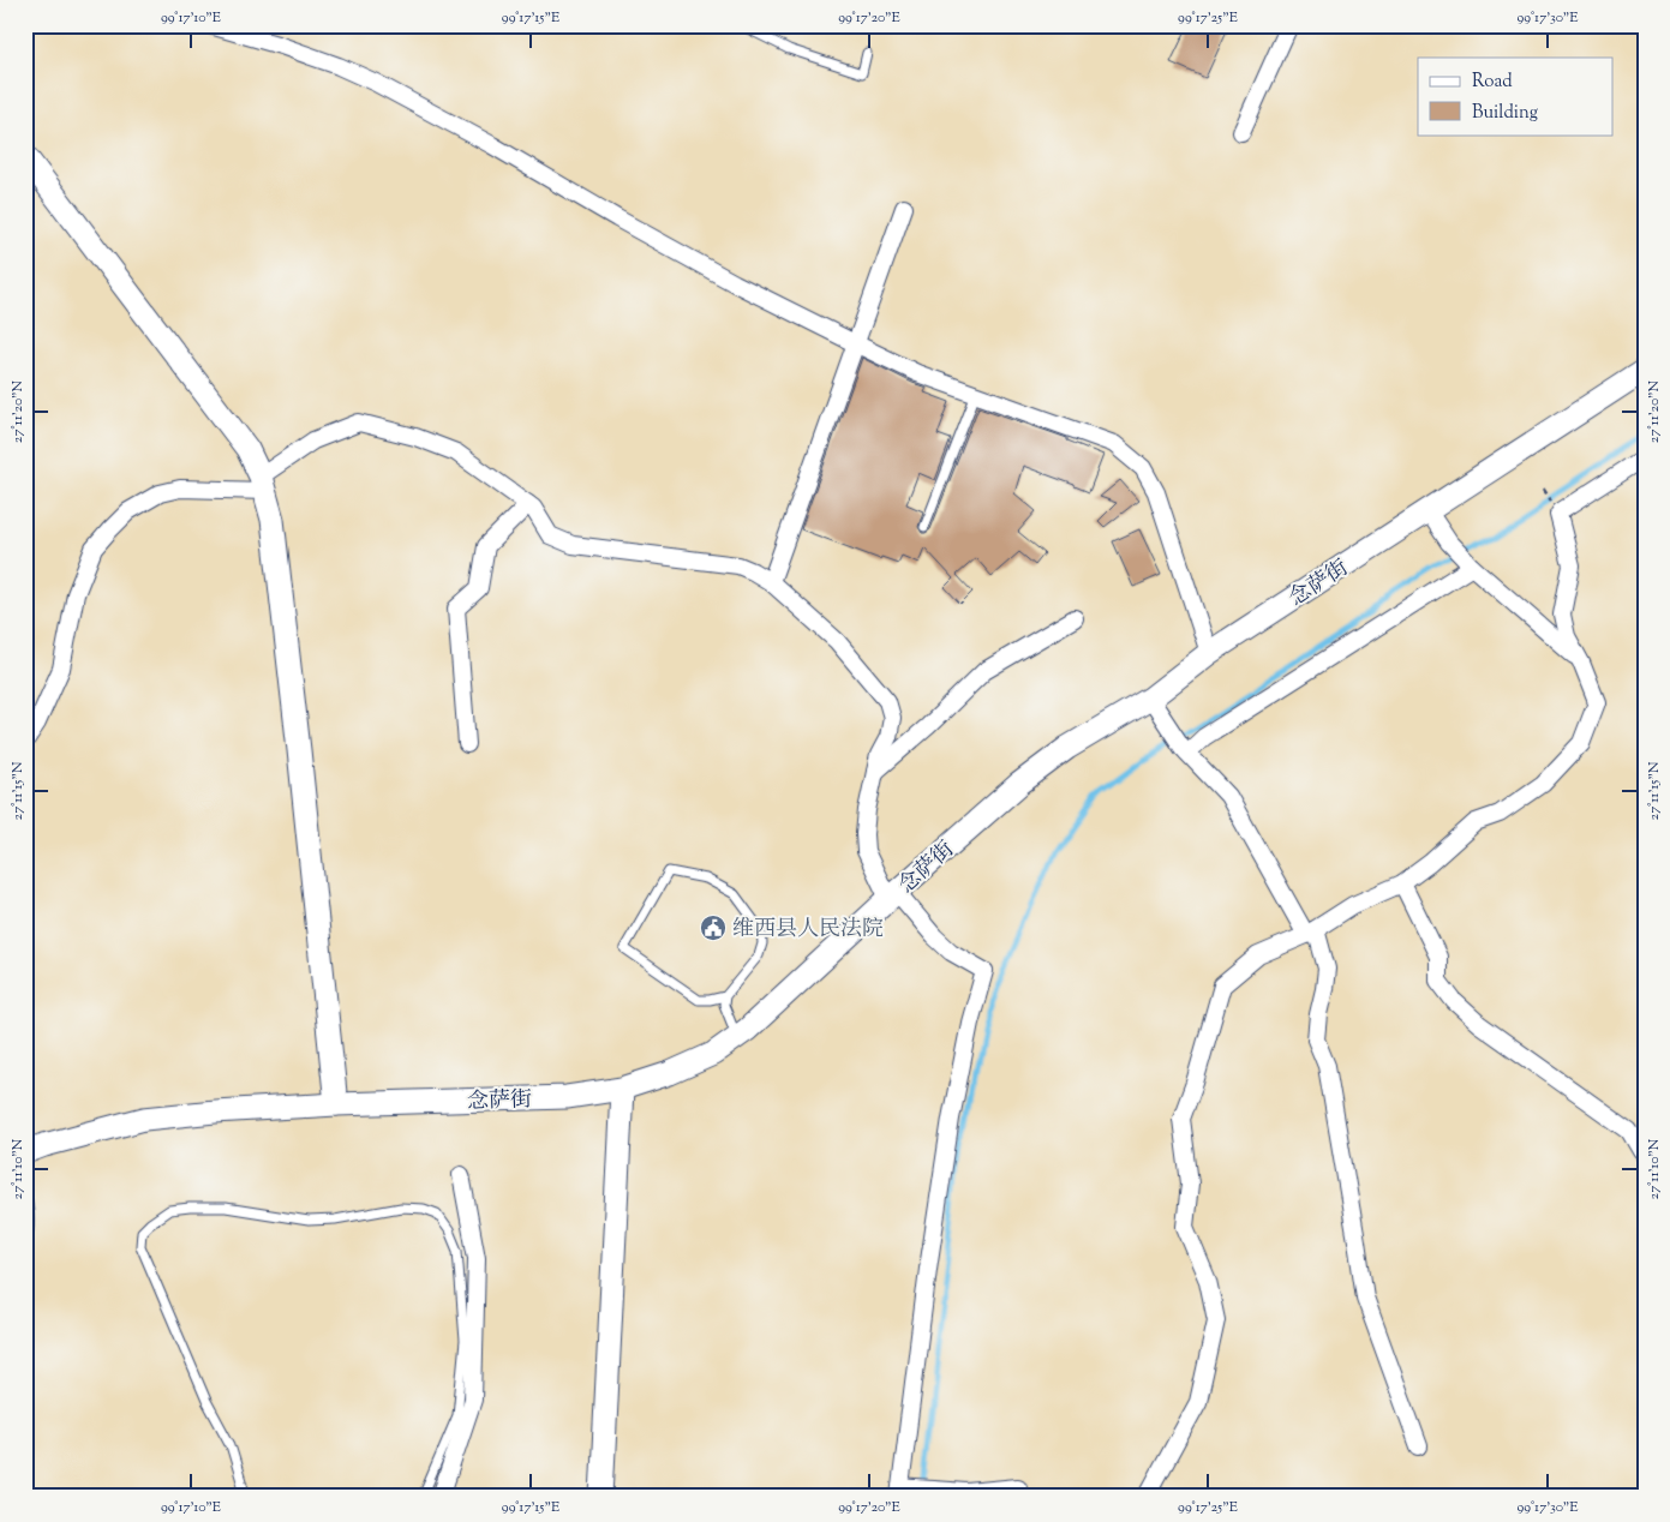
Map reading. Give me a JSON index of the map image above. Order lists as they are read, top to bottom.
{
  "streets": {
    "street": ["念萨街"]
  },
  "places": {
    "public building": ["维西县人民法院"]
  },
  "legend": ["Road", "Building"],
  "coordinates": [
    "99°17'10\"E",
    "99°17'15\"E",
    "99°17'20\"E",
    "99°17'25\"E",
    "99°17'30\"E",
    "27°11'20\"N",
    "27°11'15\"N",
    "27°11'10\"N"
  ]
}
